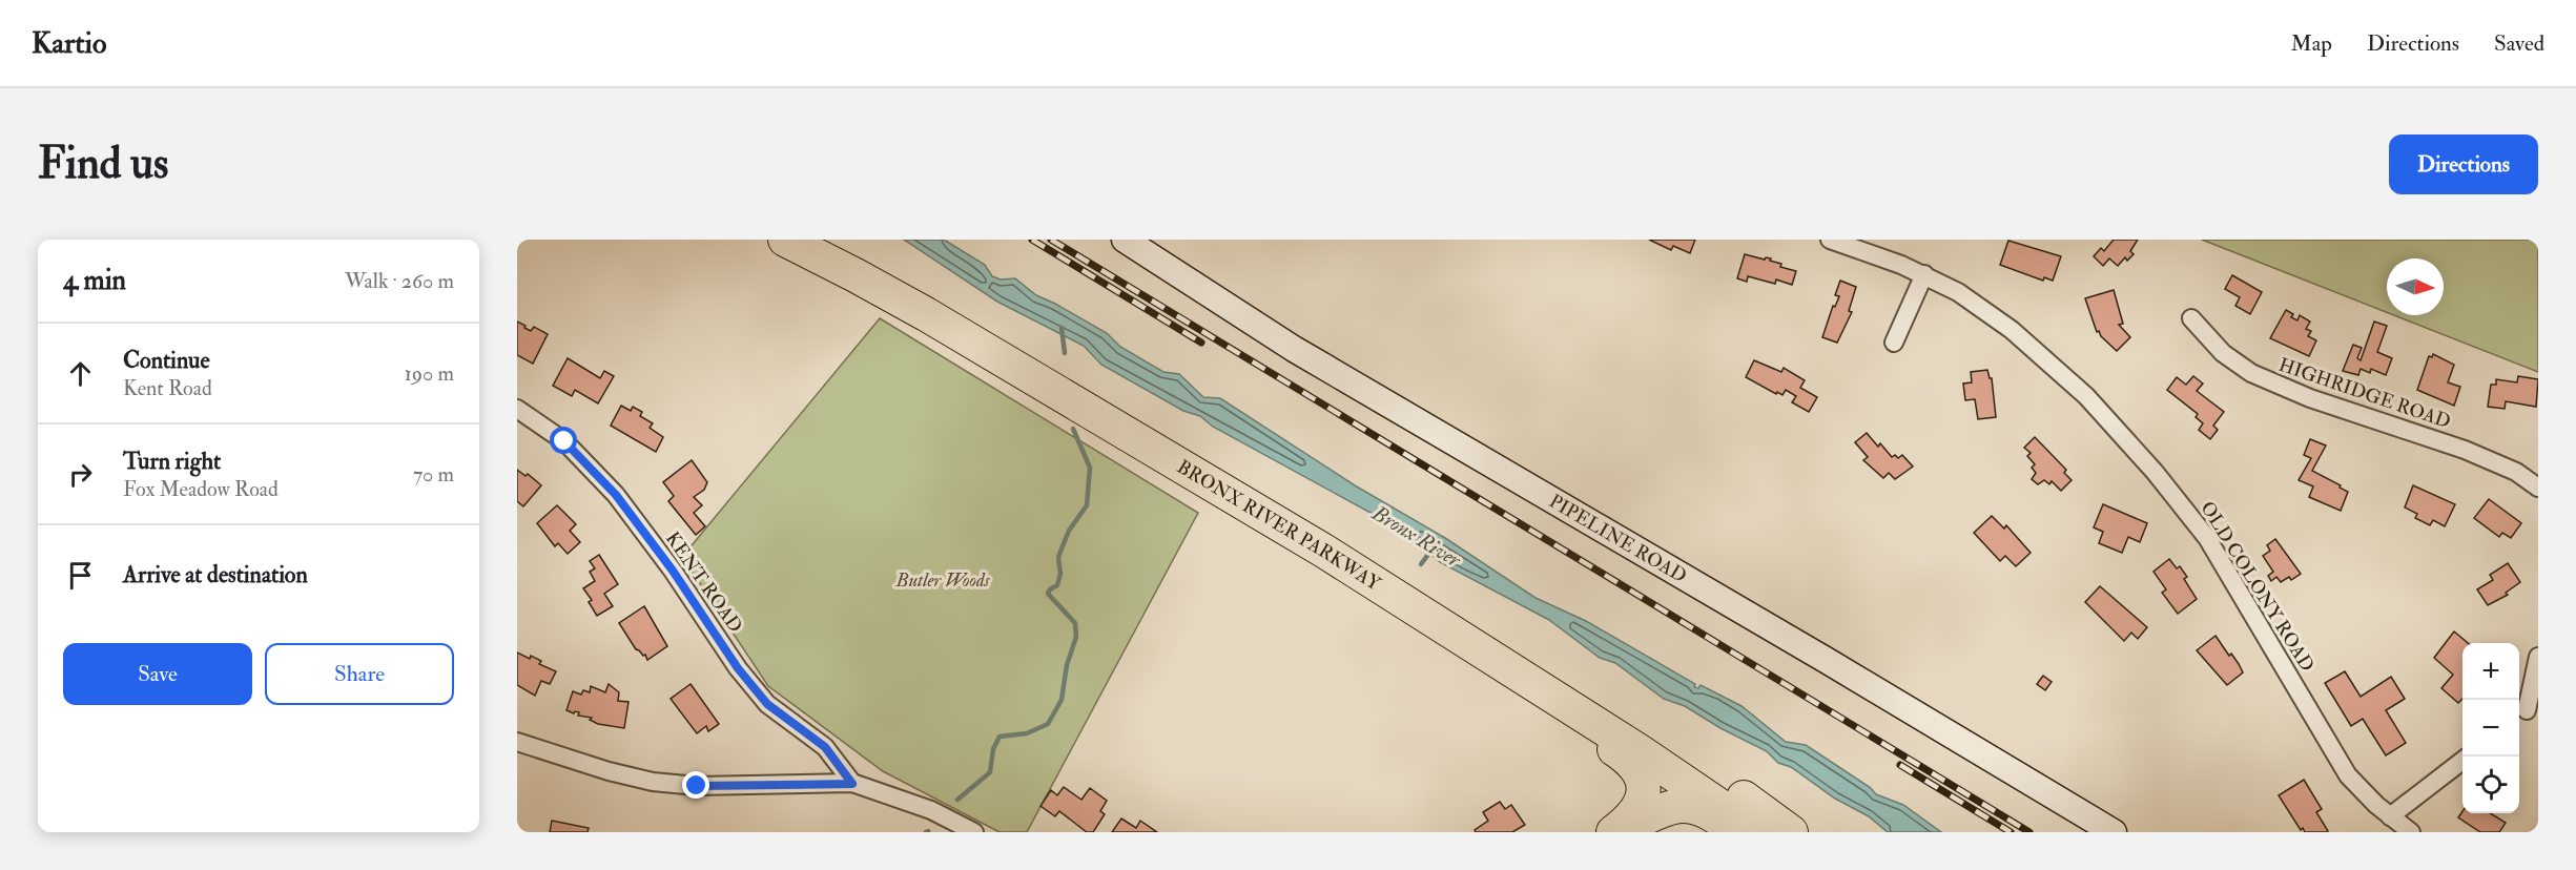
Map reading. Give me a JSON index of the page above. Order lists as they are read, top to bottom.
{
  "streets": {
    "highway": ["BRONX RIVER PARKWAY"],
    "street": [
      "HIGHRIDGE ROAD",
      "PIPELINE ROAD",
      "KENT ROAD",
      "OLD COLONY ROAD"
    ]
  },
  "water": ["Bronx River"],
  "parks": ["Butler Woods"],
  "north": "right",
  "page": {
    "header": "Kartio",
    "nav": ["Map", "Directions", "Saved"],
    "buttons": [
      "Directions",
      ["Save", "Share"]
    ],
    "title": "Find us",
    "heading": ["4 min", "Walk · 260 m"],
    "list": [
      ["Continue", "Kent Road", "190 m"],
      ["Turn right", "Fox Meadow Road", "70 m"],
      "Arrive at destination"
    ],
    "map_buttons": ["+", "−"]
  }
}
